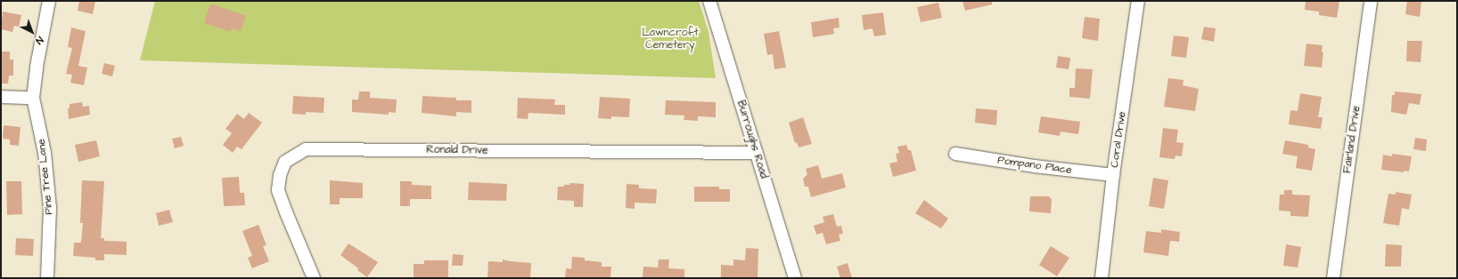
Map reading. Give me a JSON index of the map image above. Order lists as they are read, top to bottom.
{
  "streets": {
    "street": [
      "Burroughs Road",
      "Coral Drive",
      "Fairland Drive",
      "Ronald Drive",
      "Pompano Place",
      "Pine Tree Lane"
    ]
  },
  "crossings": [
    ["Burroughs Road", "Ronald Drive"],
    ["Coral Drive", "Pompano Place"]
  ],
  "parks": ["Lawncroft Cemetery"],
  "north": "bottom right"
}
